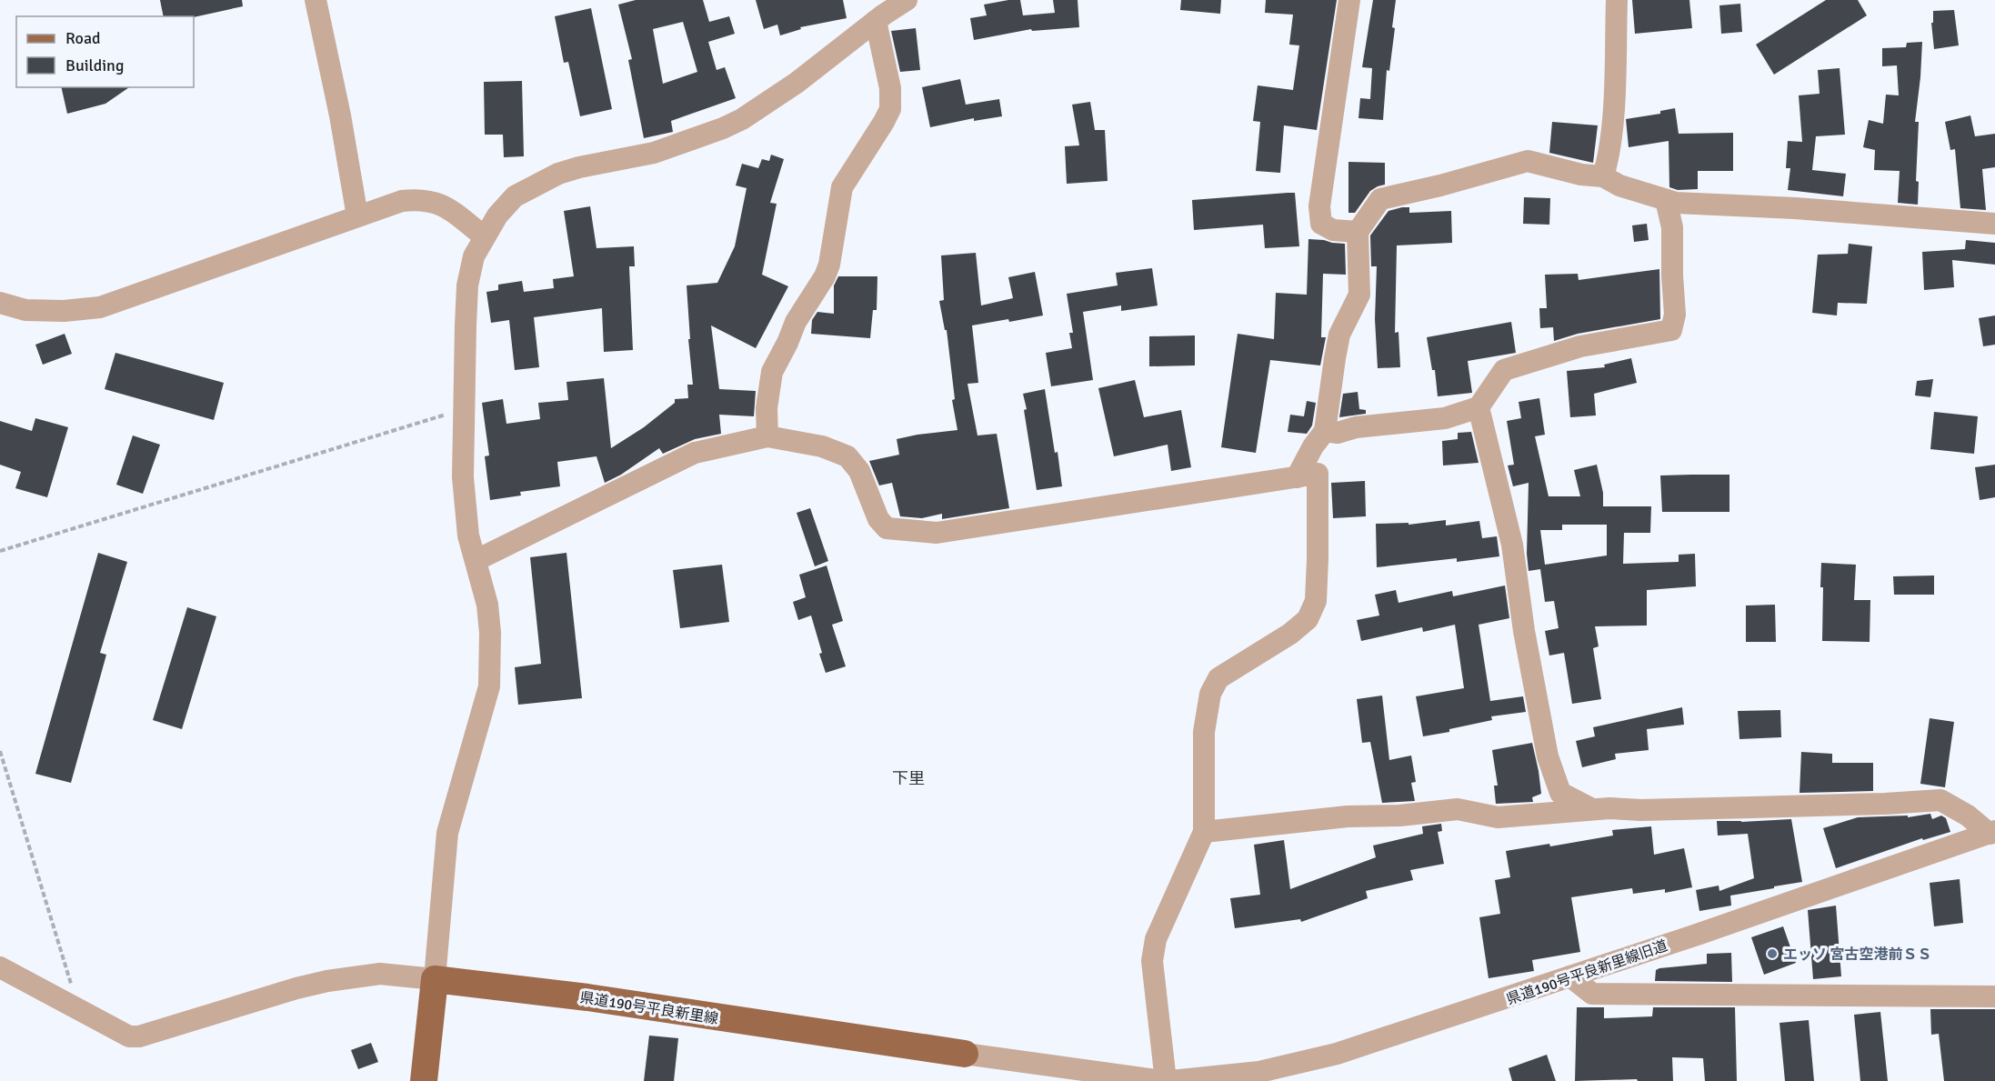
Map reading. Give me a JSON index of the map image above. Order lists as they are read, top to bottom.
{
  "streets": {
    "main road": ["県道190号平良新里線"],
    "street": ["県道190号平良新里線旧道"]
  },
  "districts": ["下里"],
  "places": ["エッソ 宮古空港前ＳＳ"],
  "legend": ["Road", "Building"]
}
